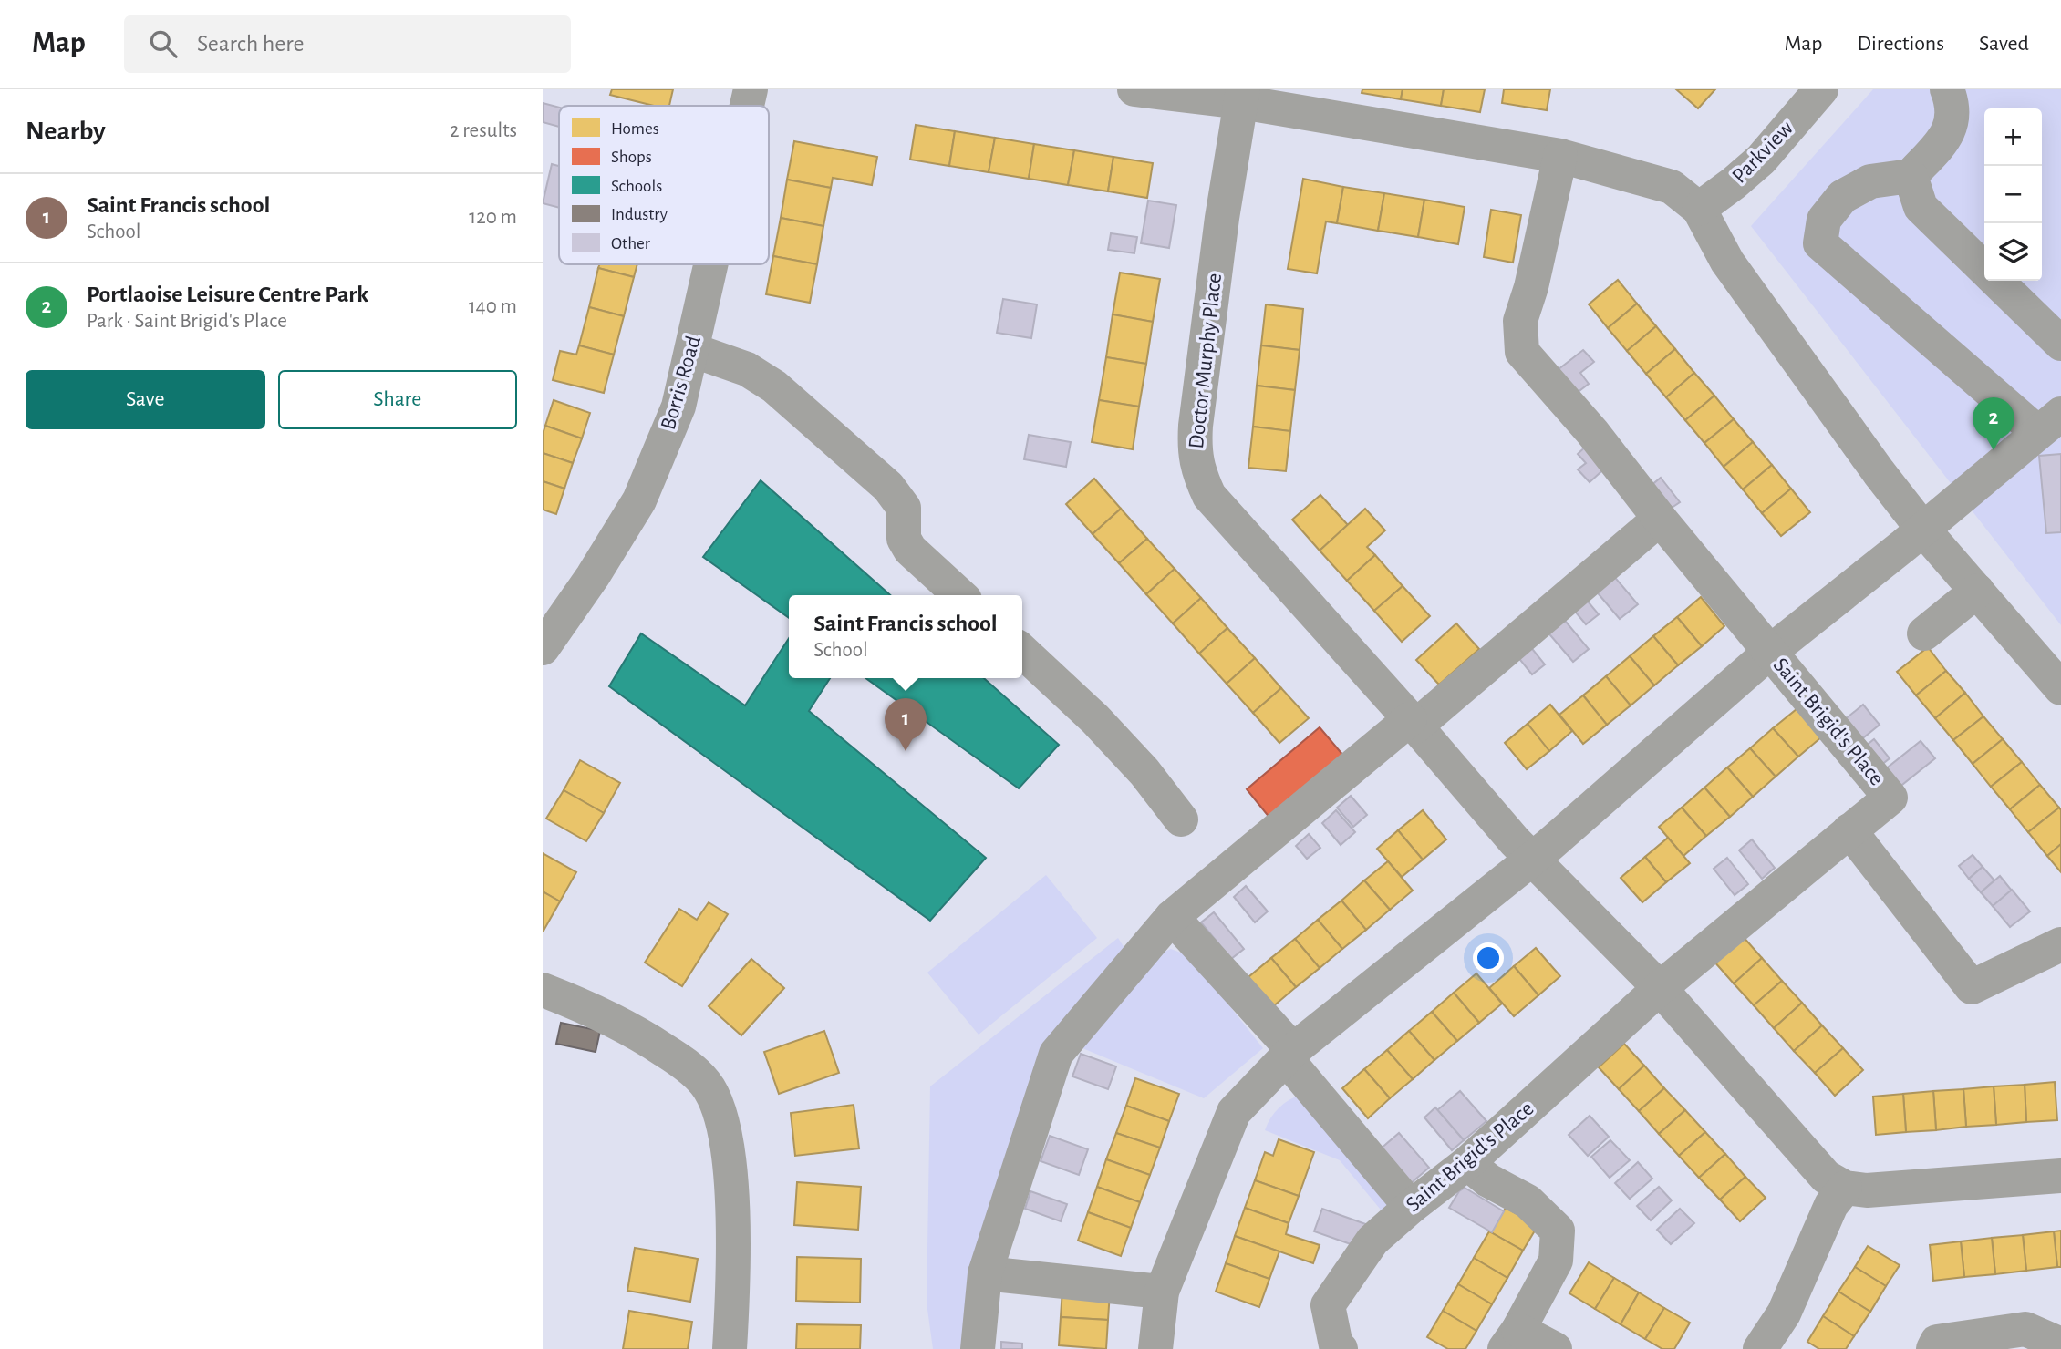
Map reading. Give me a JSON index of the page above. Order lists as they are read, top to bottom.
{
  "streets": {
    "street": [
      "Parkview",
      "Doctor Murphy Place",
      "Borris Road",
      "Saint Brigid's Place"
    ]
  },
  "legend": [
    "Homes",
    "Shops",
    "Schools",
    "Industry",
    "Other"
  ],
  "page": {
    "header": "Map",
    "search": "Search here",
    "nav": ["Map", "Directions", "Saved"],
    "heading": ["Nearby", "2 results"],
    "map_buttons": ["+", "−"],
    "list": [
      {
        "mark": "1",
        "name": "Saint Francis school",
        "note": "School",
        "value": "120 m"
      },
      {
        "mark": "2",
        "name": "Portlaoise Leisure Centre Park",
        "note": "Park · Saint Brigid's Place",
        "value": "140 m"
      }
    ],
    "buttons": ["Save", "Share"],
    "pins": ["2", "1"],
    "popup": ["Saint Francis school", "School"]
  }
}
